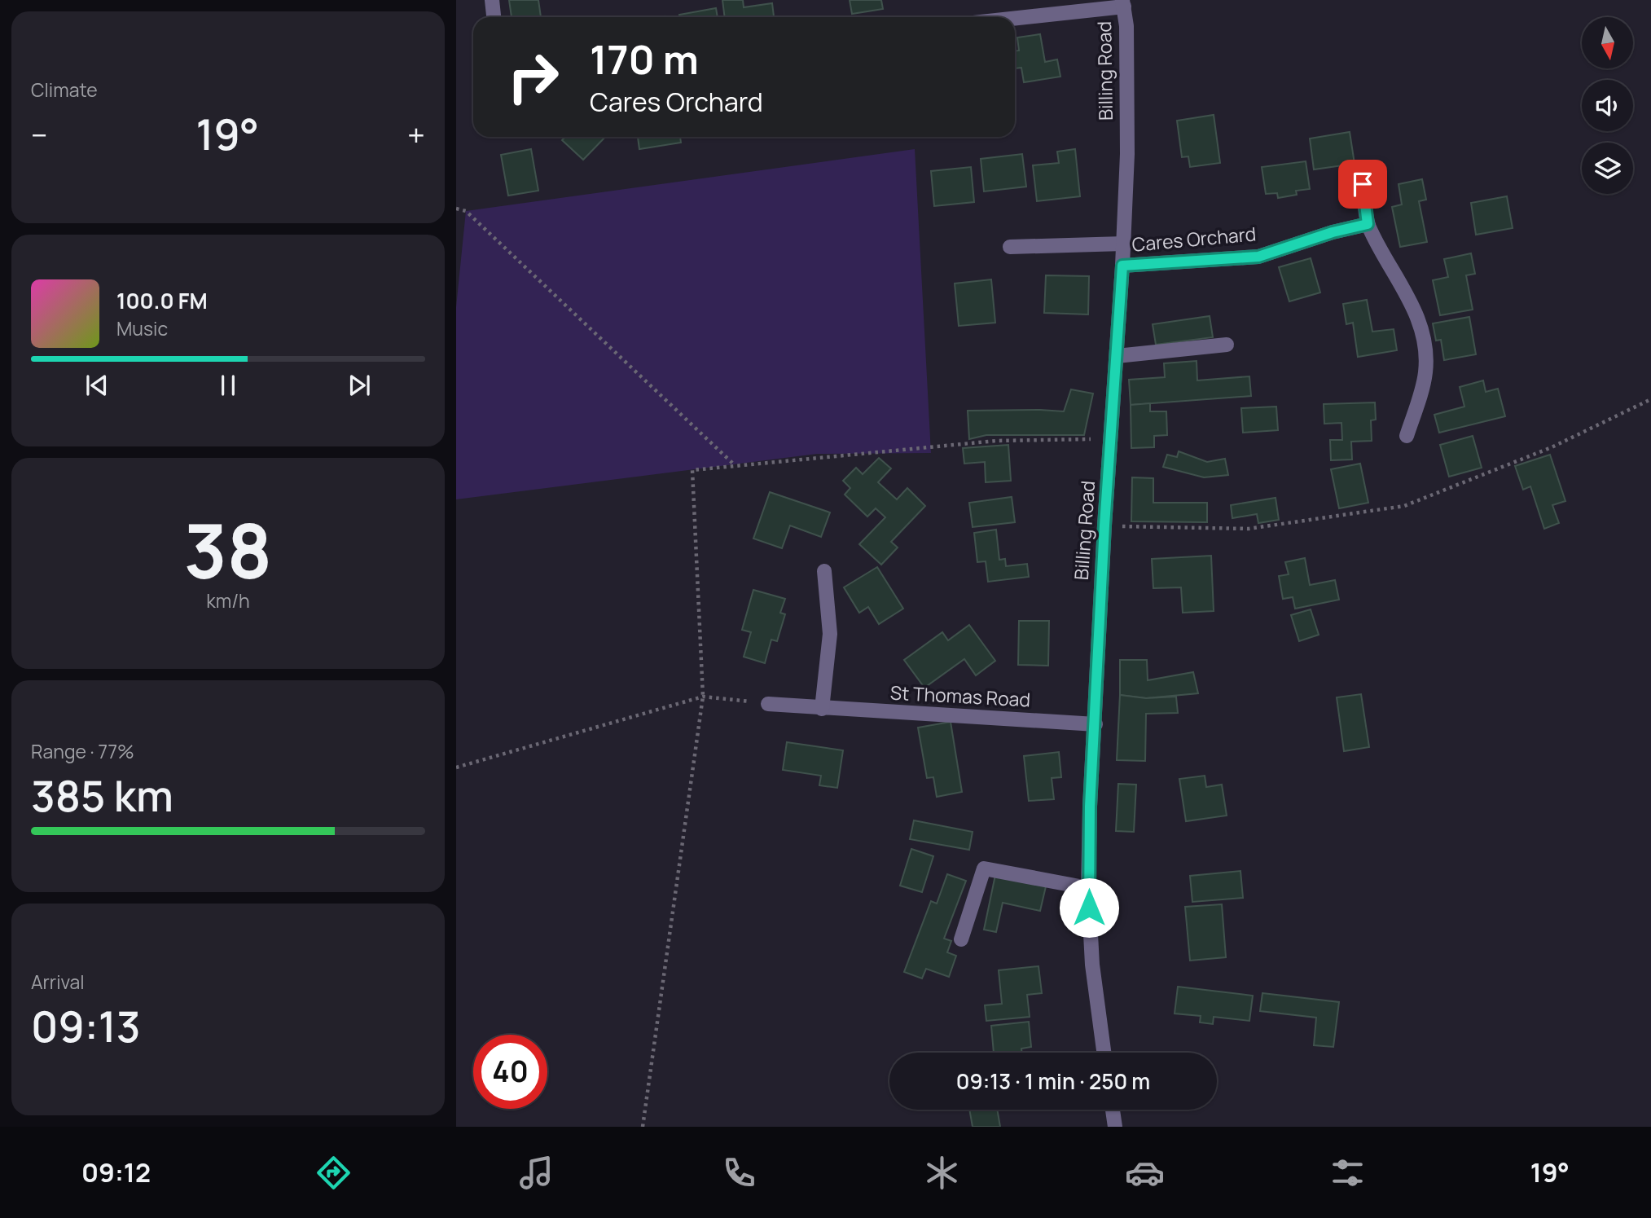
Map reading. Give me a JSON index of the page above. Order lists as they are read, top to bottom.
{
  "streets": {
    "street": ["Billing Road", "Cares Orchard", "St Thomas Road"]
  },
  "crossings": [
    ["Billing Road", "Cares Orchard"],
    ["Billing Road", "St Thomas Road"]
  ],
  "north": "bottom",
  "page": {
    "tile": [
      "Climate",
      ["38", "km/h"],
      ["Range · 77%", "385 km"],
      ["Arrival", "09:13"]
    ],
    "turn": ["170 m", "Cares Orchard"],
    "heat": ["−", "19°", "+"],
    "song": ["100.0 FM", "Music"],
    "limit": "40",
    "trip": "09:13 · 1 min · 250 m",
    "tabs": ["09:12", "19°"]
  }
}
